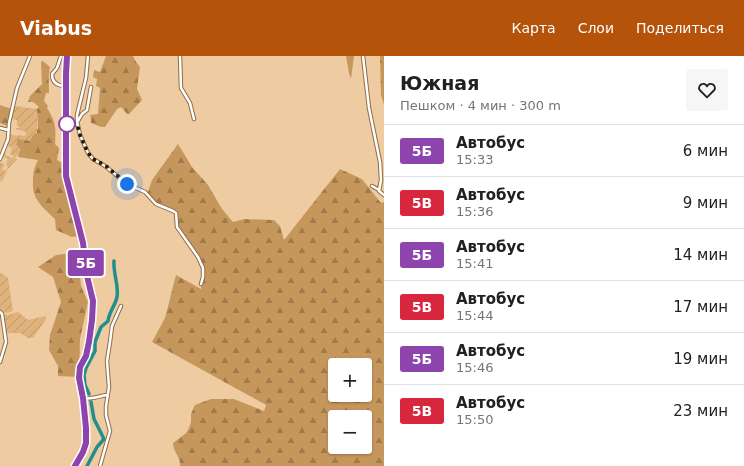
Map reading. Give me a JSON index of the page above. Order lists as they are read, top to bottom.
{
  "lines": ["bus line 5Б"],
  "page": {
    "header": "Viabus",
    "nav": ["Карта", "Слои", "Поделиться"],
    "on_map": "5Б",
    "heading": ["Южная", "Пешком · 4 мин · 300 m"],
    "list": [
      {
        "mark": "5Б",
        "name": "Автобус",
        "note": "15:33",
        "value": "6 мин"
      },
      {
        "mark": "5В",
        "name": "Автобус",
        "note": "15:36",
        "value": "9 мин"
      },
      {
        "mark": "5Б",
        "name": "Автобус",
        "note": "15:41",
        "value": "14 мин"
      },
      {
        "mark": "5В",
        "name": "Автобус",
        "note": "15:44",
        "value": "17 мин"
      },
      {
        "mark": "5Б",
        "name": "Автобус",
        "note": "15:46",
        "value": "19 мин"
      },
      {
        "mark": "5В",
        "name": "Автобус",
        "note": "15:50",
        "value": "23 мин"
      }
    ],
    "map_buttons": ["+", "−"]
  }
}
